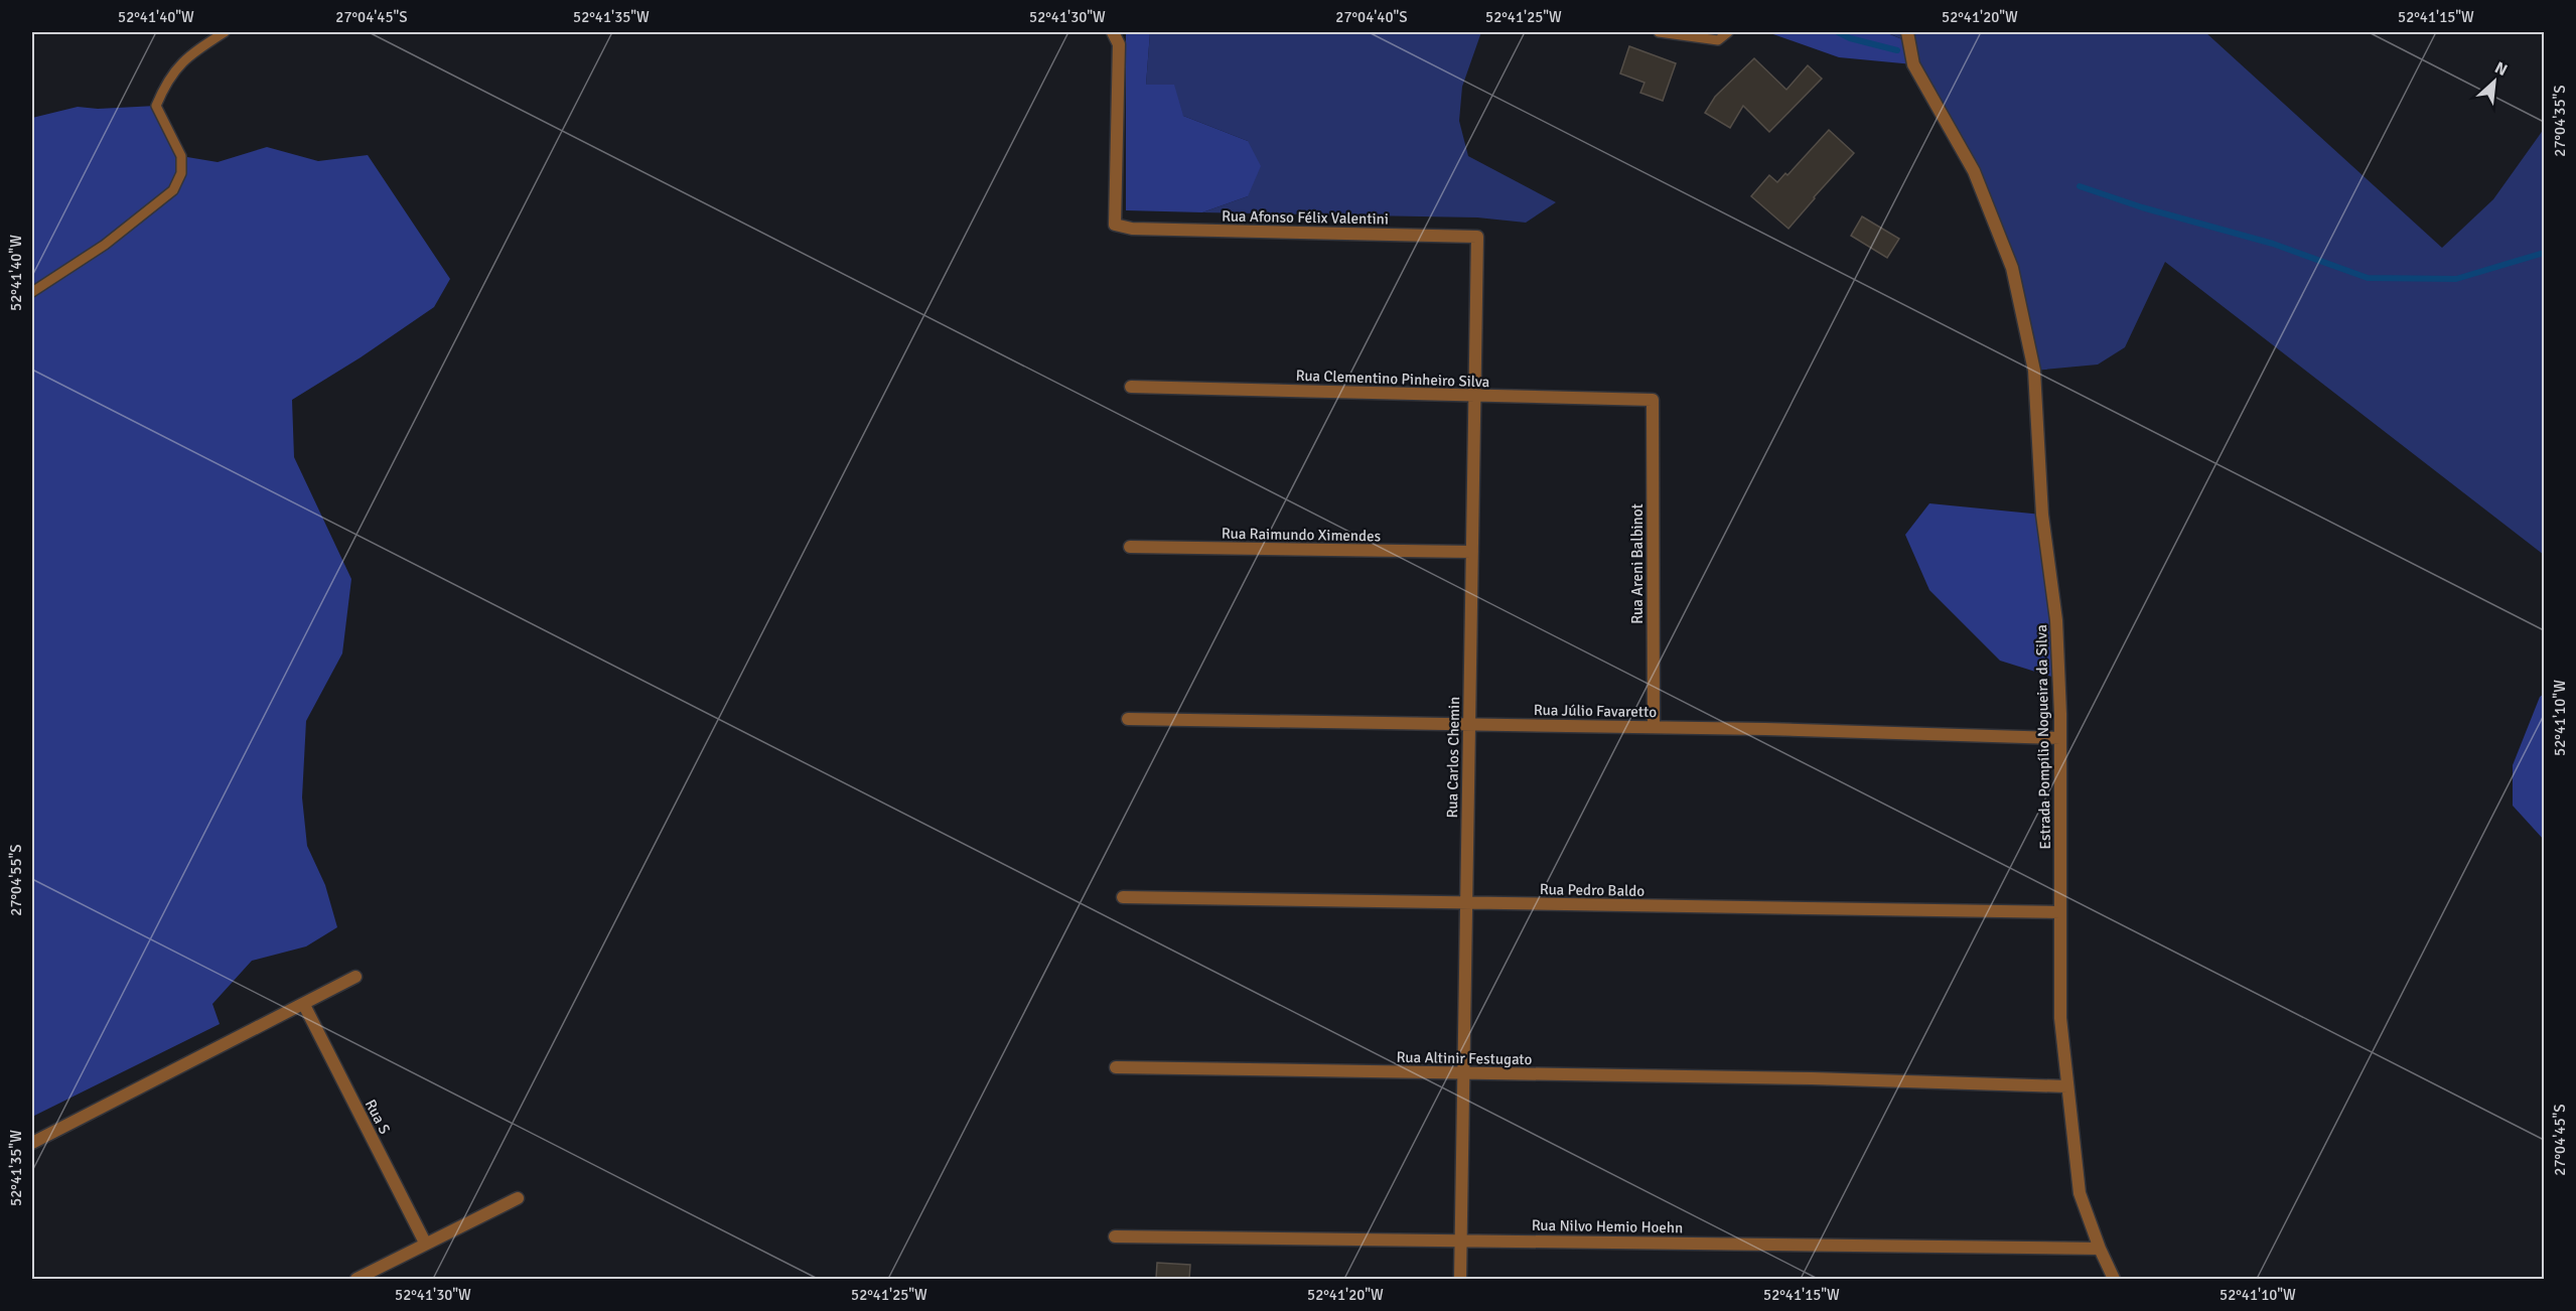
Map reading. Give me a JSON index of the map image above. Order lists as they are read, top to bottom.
{
  "streets": {
    "street": [
      "Rua Afonso Félix Valentini",
      "Rua Clementino Pinheiro Silva",
      "Rua Raimundo Ximendes",
      "Rua Areni Balbinot",
      "Rua Júlio Favaretto",
      "Estrada Pompílio Nogueira da Silva",
      "Rua Carlos Chemin",
      "Rua Pedro Baldo",
      "Rua Altinir Festugato",
      "Rua S",
      "Rua Nilvo Hemio Hoehn"
    ]
  },
  "crossings": [
    ["Rua Afonso Félix Valentini", "Rua Carlos Chemin"],
    ["Rua Clementino Pinheiro Silva", "Rua Areni Balbinot"],
    ["Rua Clementino Pinheiro Silva", "Rua Carlos Chemin"],
    ["Rua Raimundo Ximendes", "Rua Carlos Chemin"],
    ["Rua Areni Balbinot", "Rua Júlio Favaretto"],
    ["Rua Júlio Favaretto", "Estrada Pompílio Nogueira da Silva"],
    ["Rua Júlio Favaretto", "Rua Carlos Chemin"],
    ["Estrada Pompílio Nogueira da Silva", "Rua Pedro Baldo"],
    ["Estrada Pompílio Nogueira da Silva", "Rua Altinir Festugato"],
    ["Estrada Pompílio Nogueira da Silva", "Rua Nilvo Hemio Hoehn"],
    ["Rua Carlos Chemin", "Rua Pedro Baldo"],
    ["Rua Carlos Chemin", "Rua Altinir Festugato"],
    ["Rua Carlos Chemin", "Rua Nilvo Hemio Hoehn"]
  ],
  "north": "top right",
  "coordinates": [
    "52°41'40\"W",
    "27°04'45\"S",
    "52°41'35\"W",
    "52°41'30\"W",
    "27°04'40\"S",
    "52°41'25\"W",
    "52°41'20\"W",
    "52°41'15\"W",
    "27°04'35\"S",
    "52°41'10\"W",
    "27°04'55\"S"
  ]
}
